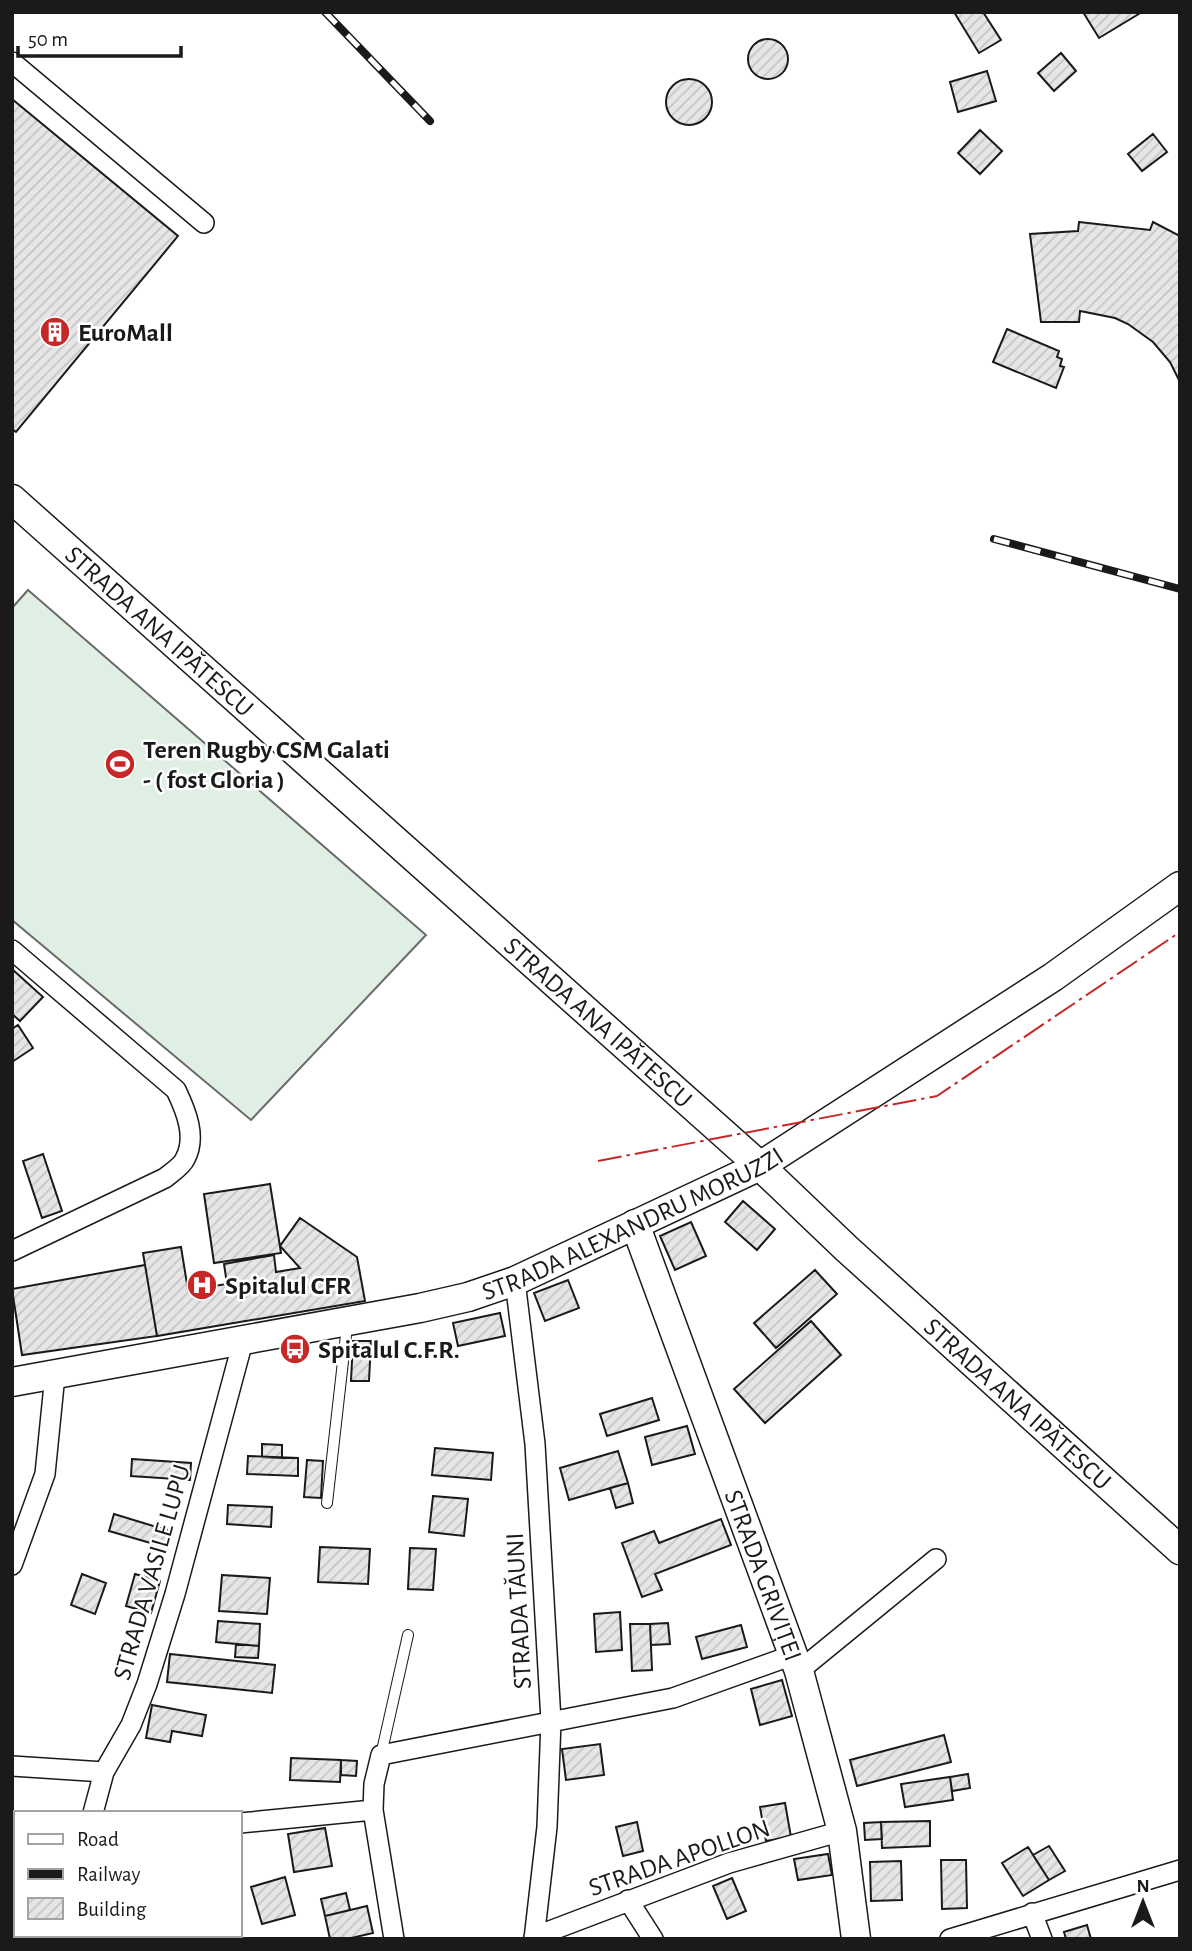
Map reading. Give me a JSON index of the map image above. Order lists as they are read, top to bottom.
{
  "streets": {
    "street": [
      "STRADA ANA IPĂTESCU",
      "STRADA ALEXANDRU MORUZZI",
      "STRADA VASILE LUPU",
      "STRADA GRIVIȚEI",
      "STRADA TĂUNI",
      "STRADA APOLLON"
    ]
  },
  "crossings": [
    ["STRADA ANA IPĂTESCU", "STRADA ALEXANDRU MORUZZI"],
    ["STRADA ALEXANDRU MORUZZI", "STRADA VASILE LUPU"],
    ["STRADA ALEXANDRU MORUZZI", "STRADA GRIVIȚEI"],
    ["STRADA ALEXANDRU MORUZZI", "STRADA TĂUNI"],
    ["STRADA GRIVIȚEI", "STRADA APOLLON"],
    ["STRADA TĂUNI", "STRADA APOLLON"]
  ],
  "places": {
    "building": ["EuroMall"],
    "sports": ["Teren Rugby CSM Galati - ( fost Gloria )"],
    "hospital": ["Spitalul CFR"],
    "bus stop": ["Spitalul C.F.R."]
  },
  "legend": ["Road", "Railway", "Building"],
  "scale_bar": "50 m",
  "north": "top"
}
